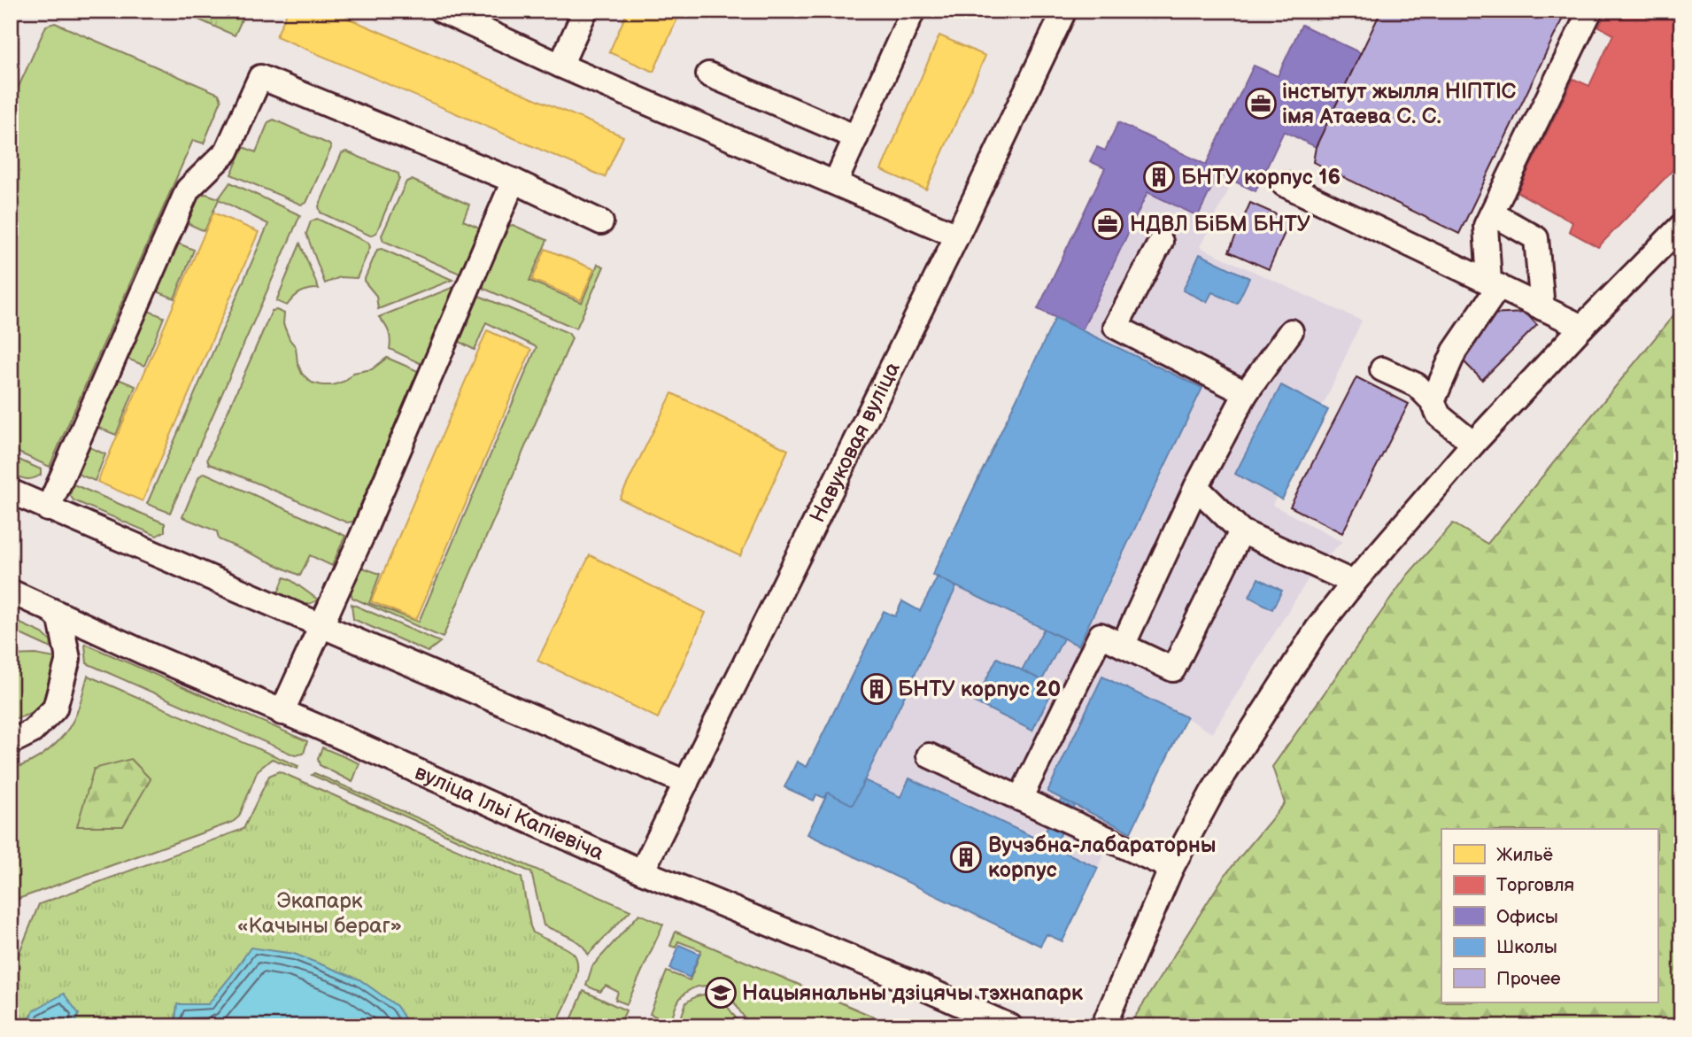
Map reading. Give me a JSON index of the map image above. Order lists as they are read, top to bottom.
{
  "streets": {
    "street": ["Навуковая вуліца", "вуліца Ільі Капіевіча"]
  },
  "crossings": [
    ["Навуковая вуліца", "вуліца Ільі Капіевіча"]
  ],
  "parks": ["Экапарк «Качыны бераг»"],
  "places": {
    "office": ["інстытут жылля НІПТІС імя Атаева С. С.", "НДВЛ БіБМ БНТУ"],
    "building": ["БНТУ корпус 16", "БНТУ корпус 20", "Вучэбна-лабараторны корпус"],
    "school or university": ["Нацыянальны дзіцячы тэхнапарк"]
  },
  "legend": [
    "Жильё",
    "Торговля",
    "Офисы",
    "Школы",
    "Прочее"
  ]
}
